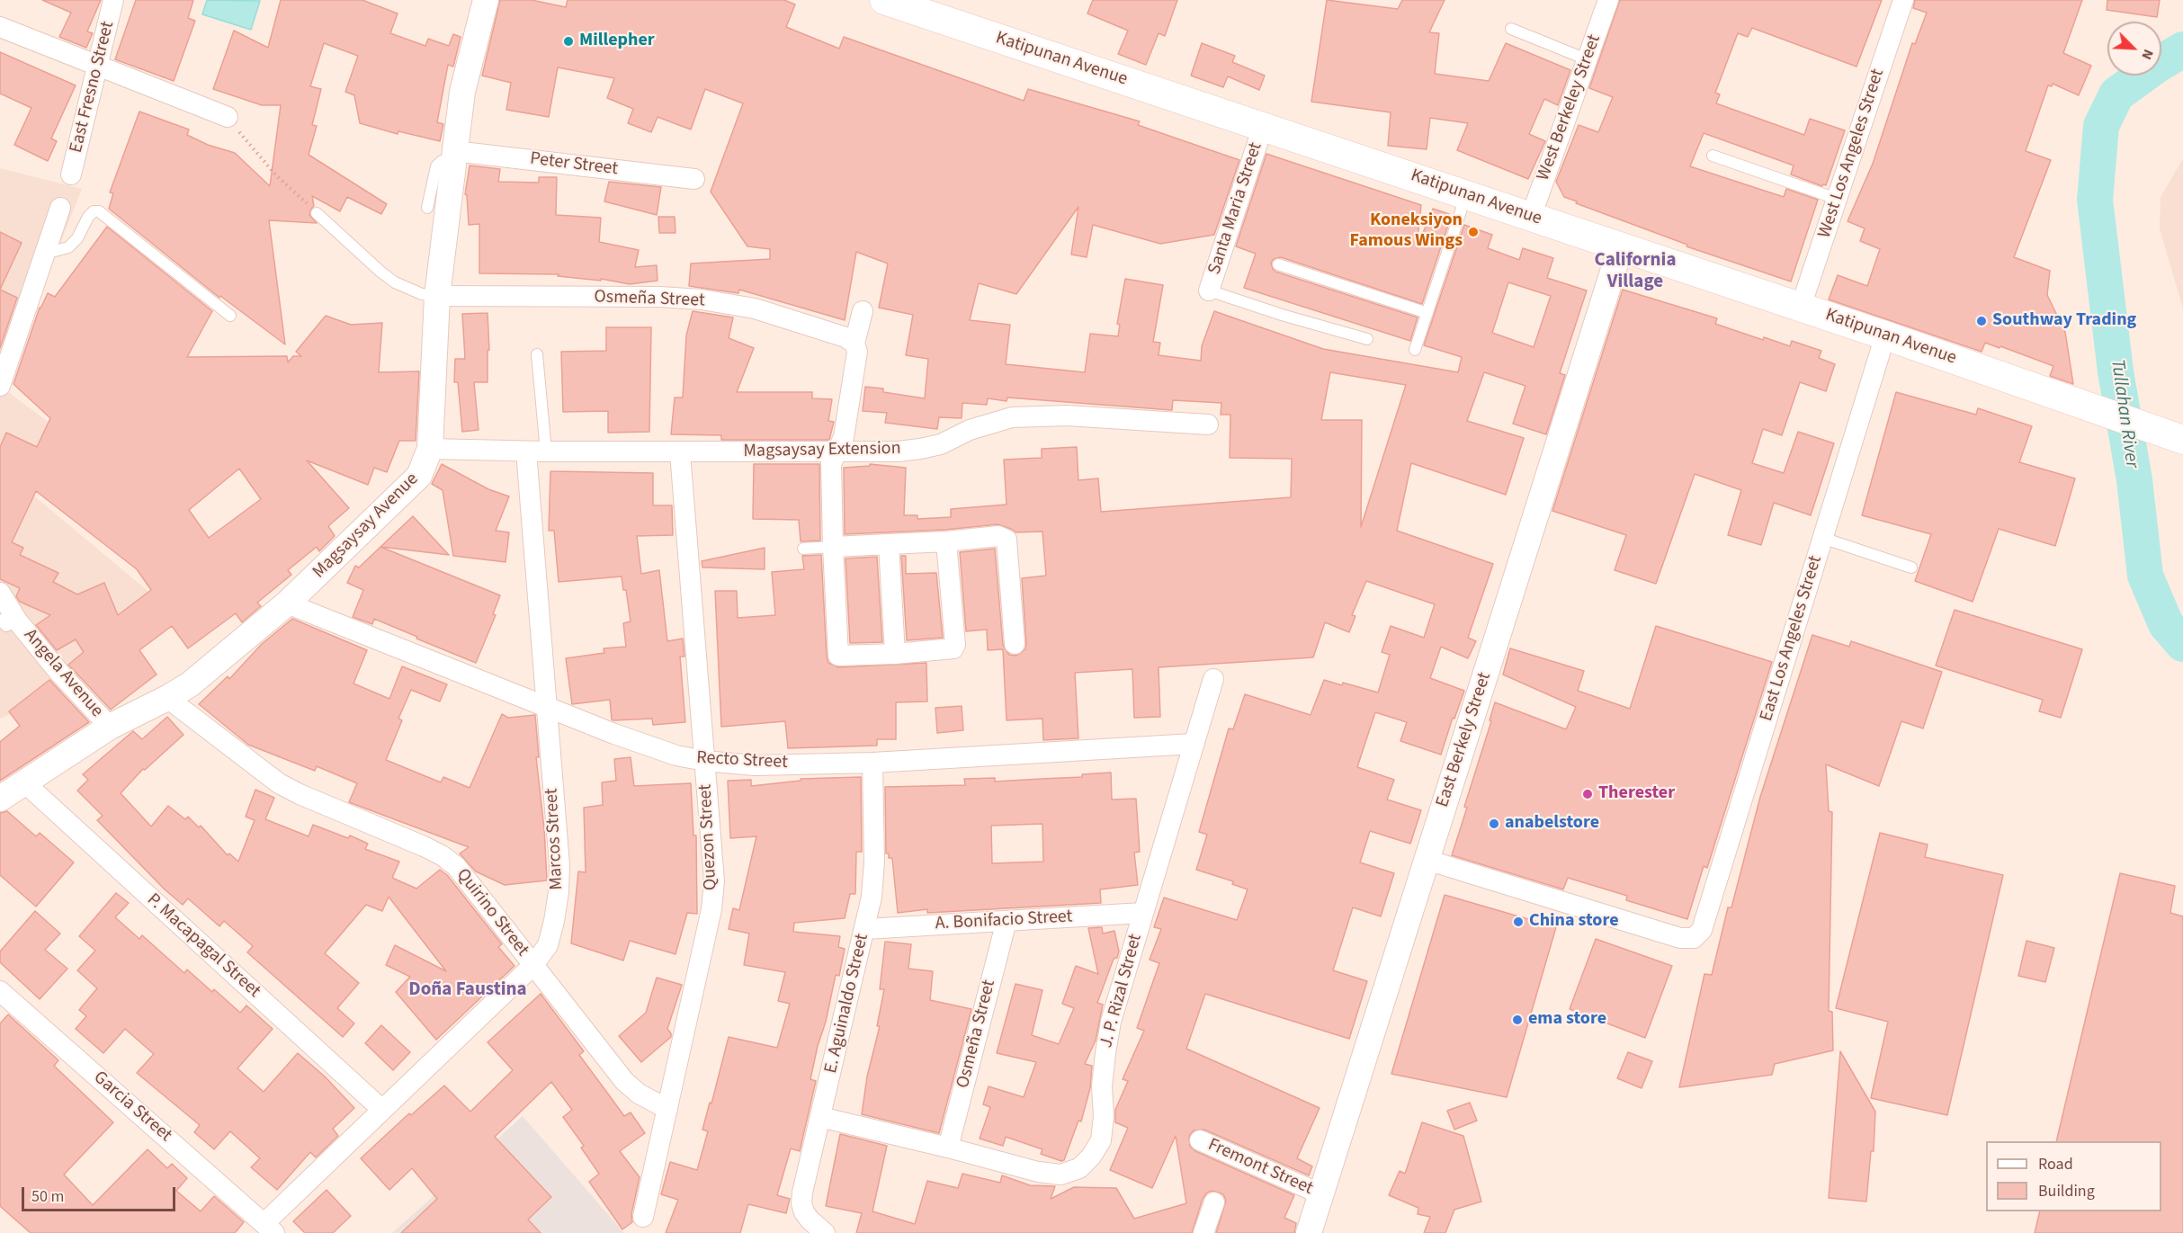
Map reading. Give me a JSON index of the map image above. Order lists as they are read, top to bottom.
{
  "streets": {
    "main road": ["Katipunan Avenue"],
    "street": [
      "East Fresno Street",
      "West Berkeley Street",
      "West Los Angeles Street",
      "Peter Street",
      "Santa Maria Street",
      "Osmeña Street",
      "Magsaysay Extension",
      "Magsaysay Avenue",
      "East Los Angeles Street",
      "Angela Avenue",
      "East Berkely Street",
      "Recto Street",
      "Quezon Street",
      "Marcos Street",
      "Quirino Street",
      "A. Bonifacio Street",
      "P. Macapagal Street",
      "J. P. Rizal Street",
      "E. Aguinaldo Street",
      "Garcia Street",
      "Fremont Street"
    ]
  },
  "crossings": [
    ["Katipunan Avenue", "West Berkeley Street"],
    ["Katipunan Avenue", "West Los Angeles Street"],
    ["Katipunan Avenue", "Santa Maria Street"],
    ["Katipunan Avenue", "East Los Angeles Street"],
    ["Katipunan Avenue", "East Berkely Street"],
    ["Peter Street", "Magsaysay Avenue"],
    ["Osmeña Street", "Magsaysay Avenue"],
    ["Osmeña Street", "A. Bonifacio Street"],
    ["Osmeña Street", "J. P. Rizal Street"],
    ["Magsaysay Extension", "Magsaysay Avenue"],
    ["Magsaysay Extension", "Quezon Street"],
    ["Magsaysay Extension", "Marcos Street"],
    ["Magsaysay Avenue", "Angela Avenue"],
    ["Magsaysay Avenue", "Recto Street"],
    ["Magsaysay Avenue", "Quirino Street"],
    ["Magsaysay Avenue", "P. Macapagal Street"],
    ["East Los Angeles Street", "East Berkely Street"],
    ["East Berkely Street", "Fremont Street"],
    ["Recto Street", "Quezon Street"],
    ["Recto Street", "Marcos Street"],
    ["Recto Street", "J. P. Rizal Street"],
    ["Recto Street", "E. Aguinaldo Street"],
    ["Quezon Street", "Quirino Street"],
    ["Marcos Street", "Quirino Street"],
    ["Marcos Street", "P. Macapagal Street"],
    ["Marcos Street", "Garcia Street"],
    ["A. Bonifacio Street", "J. P. Rizal Street"],
    ["A. Bonifacio Street", "E. Aguinaldo Street"],
    ["J. P. Rizal Street", "E. Aguinaldo Street"]
  ],
  "districts": ["California Village", "Doña Faustina"],
  "water": ["Tullahan River"],
  "places": [
    "Millepher",
    "Koneksiyon Famous Wings",
    "Southway Trading",
    "Therester",
    "anabelstore",
    "China store",
    "ema store"
  ],
  "legend": ["Road", "Building"],
  "scale_bar": "50 m",
  "north": "bottom right"
}
